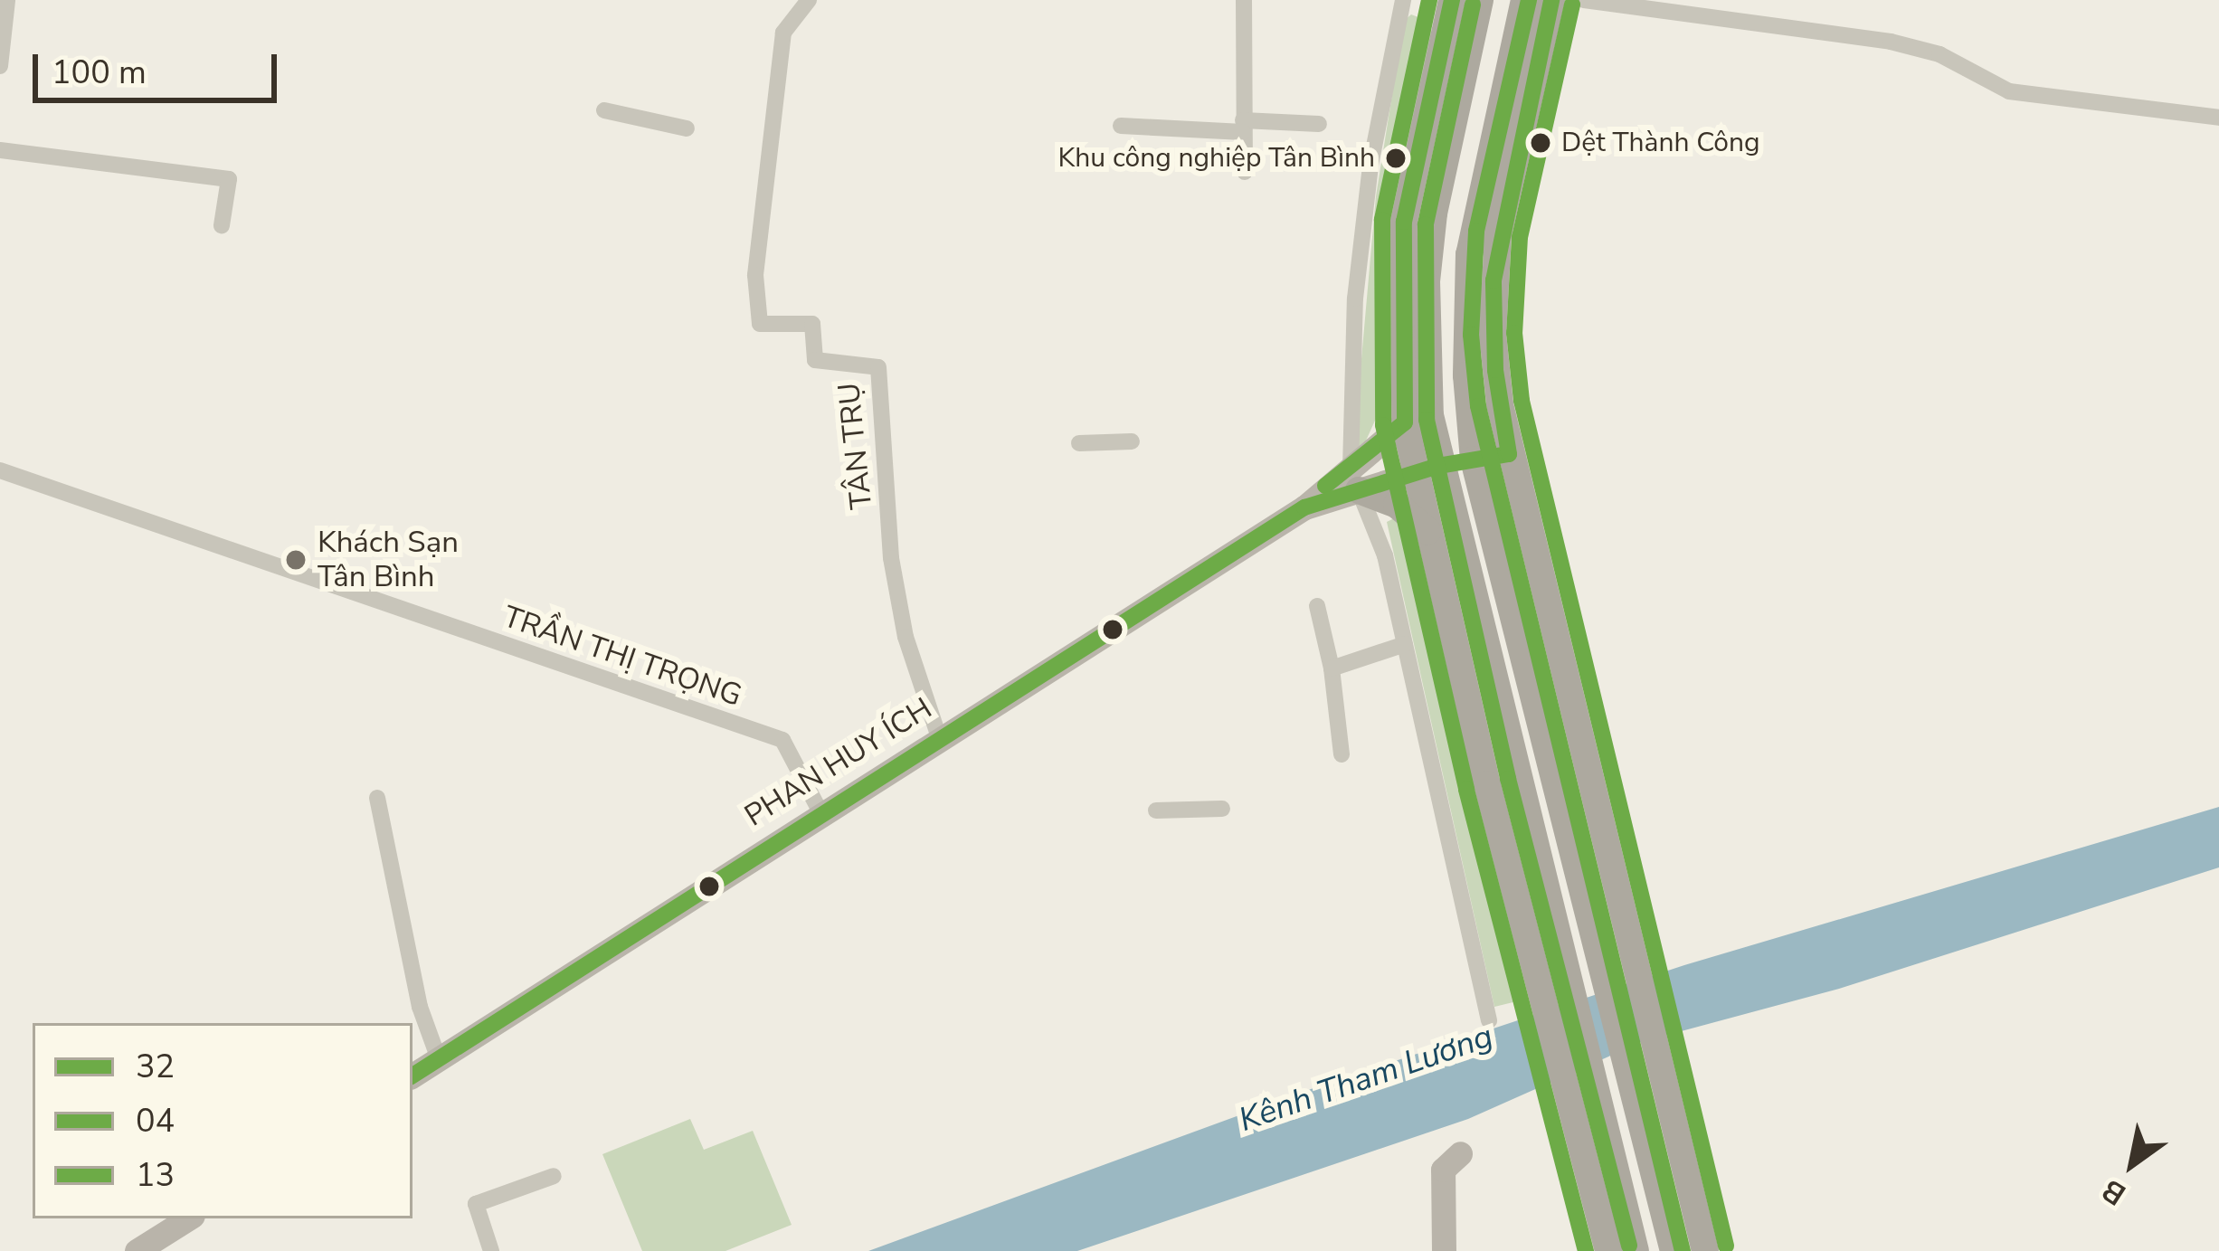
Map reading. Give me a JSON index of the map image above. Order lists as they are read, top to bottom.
{
  "streets": {
    "main road": ["PHAN HUY ÍCH"],
    "street": ["TÂN TRỤ", "TRẦN THỊ TRỌNG"]
  },
  "crossings": [
    ["TÂN TRỤ", "PHAN HUY ÍCH"],
    ["TRẦN THỊ TRỌNG", "PHAN HUY ÍCH"]
  ],
  "water": ["Kênh Tham Lương"],
  "places": ["Dệt Thành Công", "Khu công nghiệp Tân Bình", "Khách Sạn Tân Bình"],
  "lines": ["transit line 32", "transit line 04", "transit line 13"],
  "legend": ["32", "04", "13"],
  "scale_bar": "100 m",
  "north": "bottom left"
}
